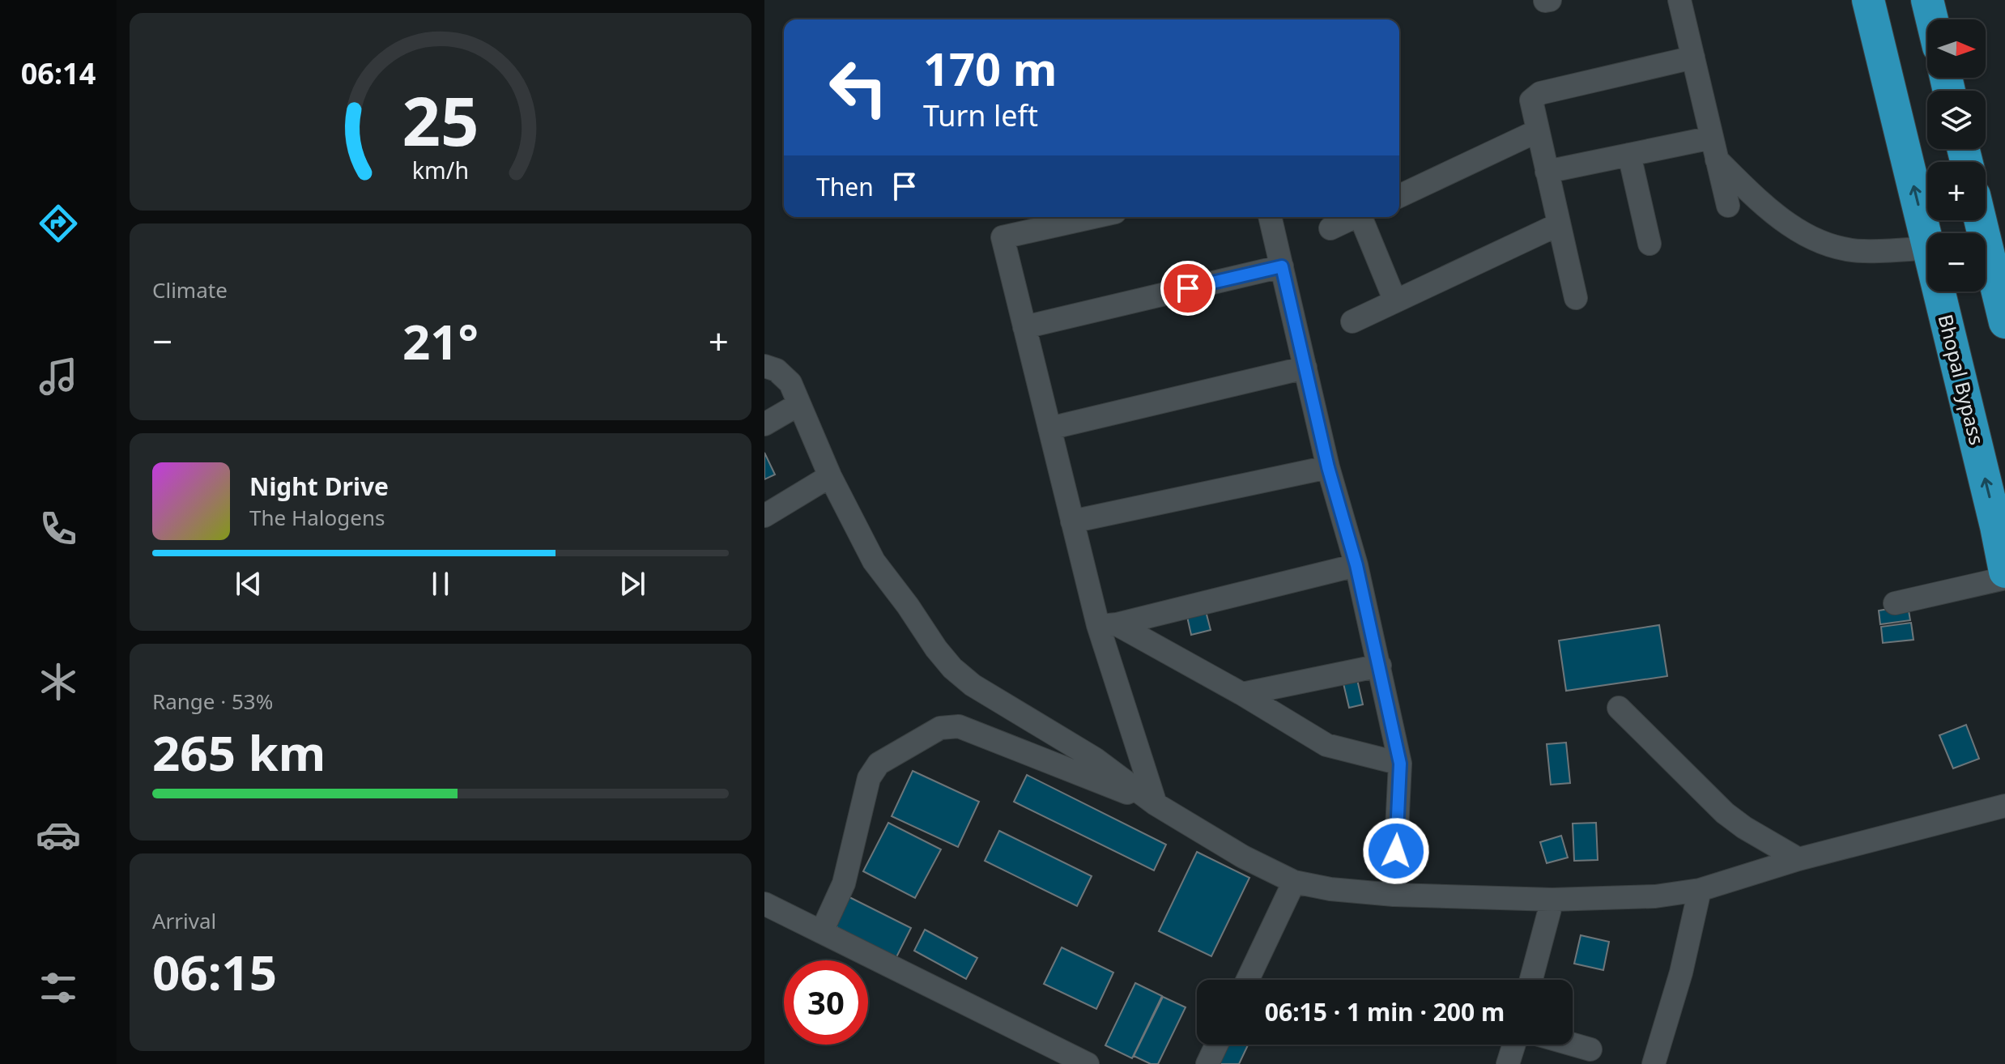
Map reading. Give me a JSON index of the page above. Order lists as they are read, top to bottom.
{
  "streets": {
    "highway": ["Bhopal Bypass"]
  },
  "one_way": ["Bhopal Bypass"],
  "north": "right",
  "page": {
    "tabs": "06:14",
    "map_buttons": ["+", "−"],
    "turn": ["170 m", "Turn left"],
    "then": "Then",
    "tile": [
      "Climate",
      ["Range · 53%", "265 km"],
      ["Arrival", "06:15"]
    ],
    "heat": ["−", "21°", "+"],
    "song": ["Night Drive", "The Halogens"],
    "limit": "30",
    "trip": "06:15 · 1 min · 200 m",
    "gauge": ["25", "km/h"]
  }
}
